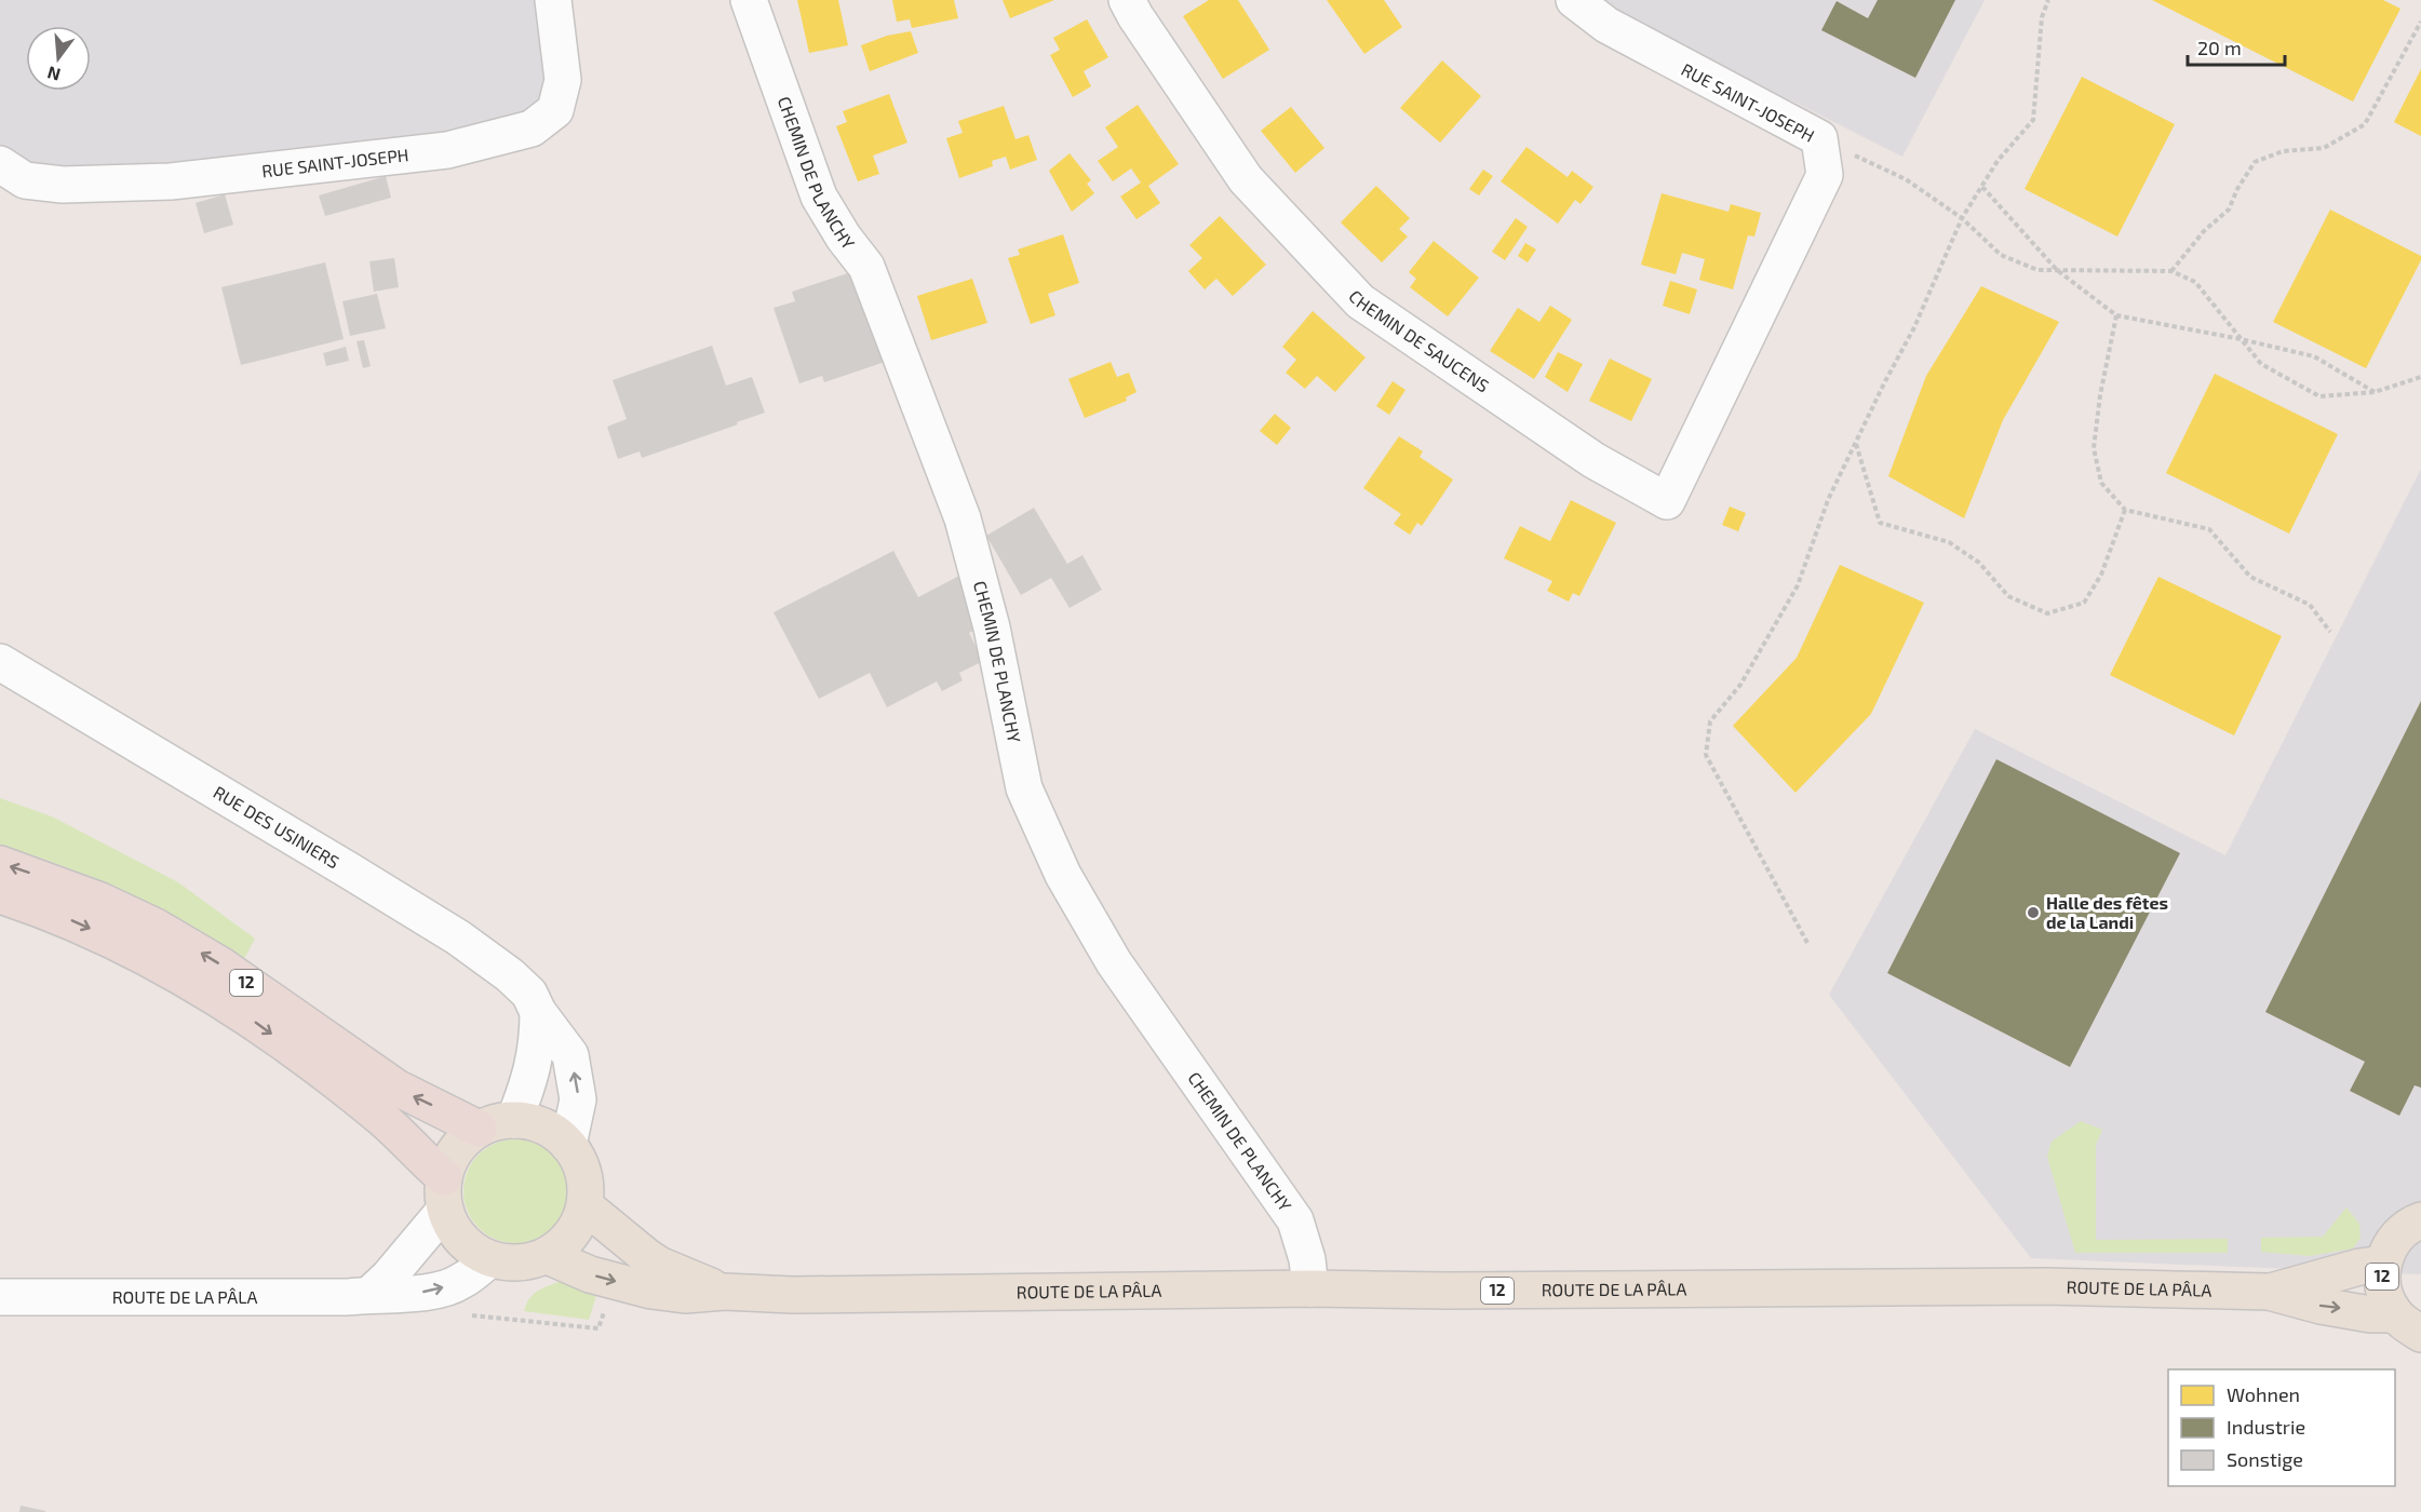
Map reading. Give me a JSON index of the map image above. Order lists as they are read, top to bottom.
{
  "streets": {
    "highway": ["12"],
    "main road": ["ROUTE DE LA PÂLA"],
    "street": [
      "RUE SAINT-JOSEPH",
      "CHEMIN DE PLANCHY",
      "CHEMIN DE SAUCENS",
      "RUE DES USINIERS"
    ]
  },
  "crossings": [
    ["RUE SAINT-JOSEPH", "CHEMIN DE SAUCENS"],
    ["CHEMIN DE PLANCHY", "ROUTE DE LA PÂLA"],
    ["RUE DES USINIERS", "12"],
    ["RUE DES USINIERS", "ROUTE DE LA PÂLA"],
    ["12", "ROUTE DE LA PÂLA"]
  ],
  "places": ["Halle des fêtes de la Landi"],
  "legend": ["Wohnen", "Industrie", "Sonstige"],
  "scale_bar": "20 m",
  "north": "bottom"
}
